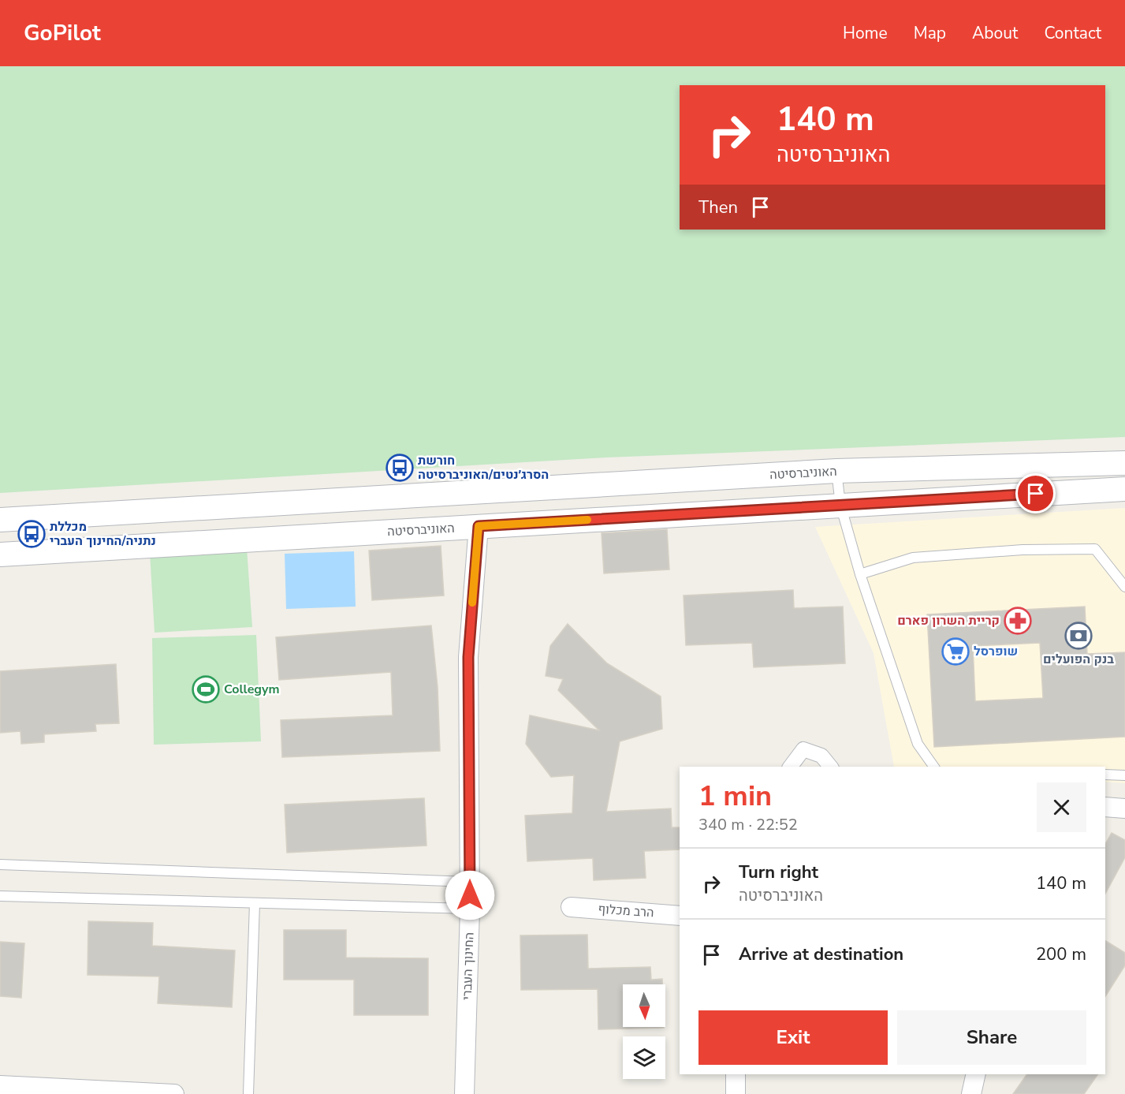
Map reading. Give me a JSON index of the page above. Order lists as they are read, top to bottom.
{
  "streets": {
    "street": ["האוניברסיטה", "הרב מכלוף", "החינוך העברי"]
  },
  "crossings": [
    ["האוניברסיטה", "החינוך העברי"]
  ],
  "places": {
    "bus stop": ["חורשת הסרג׳נטים/האוניברסיטה", "מכללת נתניה/החינוך העברי"],
    "pharmacy": ["קריית השרון פארם"],
    "bank": ["בנק הפועלים"],
    "supermarket": ["שופרסל"],
    "sports": ["Collegym"]
  },
  "north": "bottom",
  "page": {
    "header": "GoPilot",
    "nav": [
      "Home",
      "Map",
      "About",
      "Contact"
    ],
    "turn": ["140 m", "האוניברסיטה"],
    "then": "Then",
    "heading": ["1 min", "340 m · 22:52"],
    "list": [
      {
        "name": "Turn right",
        "note": "האוניברסיטה",
        "value": "140 m"
      },
      {
        "name": "Arrive at destination",
        "value": "200 m"
      }
    ],
    "buttons": ["Exit", "Share"]
  }
}
